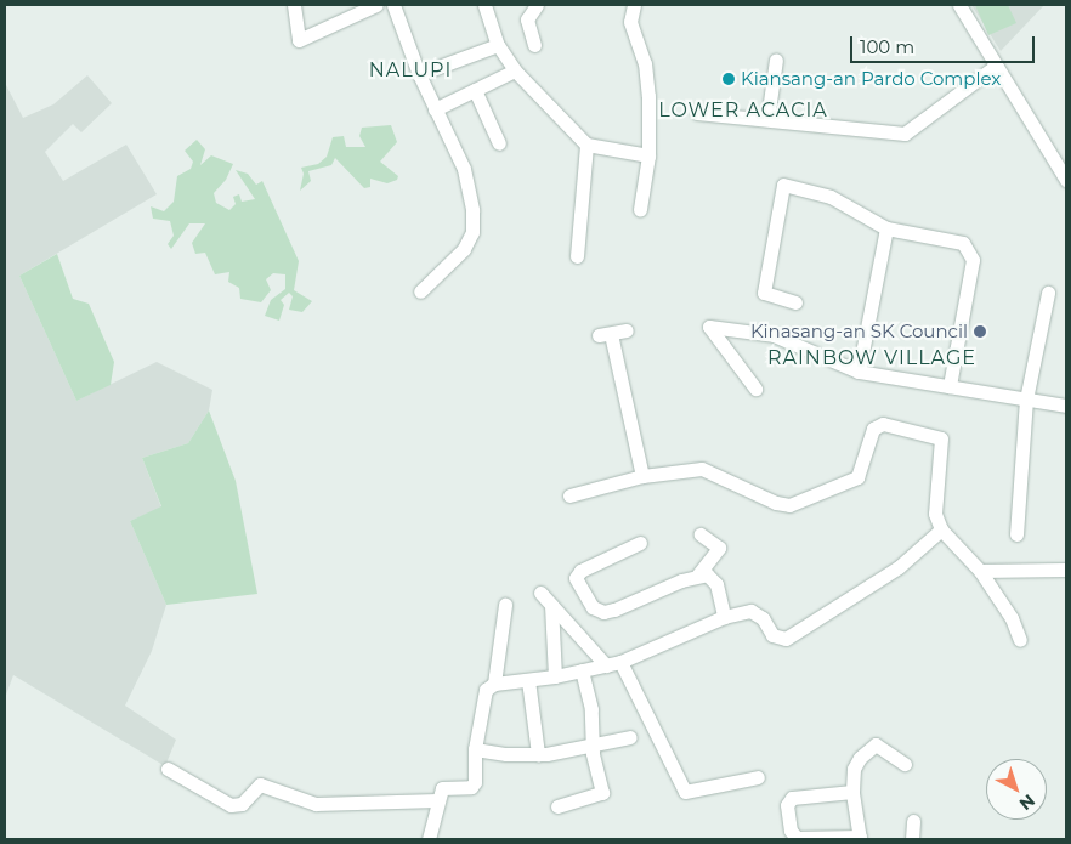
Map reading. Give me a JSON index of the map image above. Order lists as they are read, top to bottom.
{
  "districts": ["NALUPI", "LOWER ACACIA", "RAINBOW VILLAGE"],
  "places": ["Kiansang-an Pardo Complex", "Kinasang-an SK Council"],
  "scale_bar": "100 m",
  "north": "bottom right"
}
